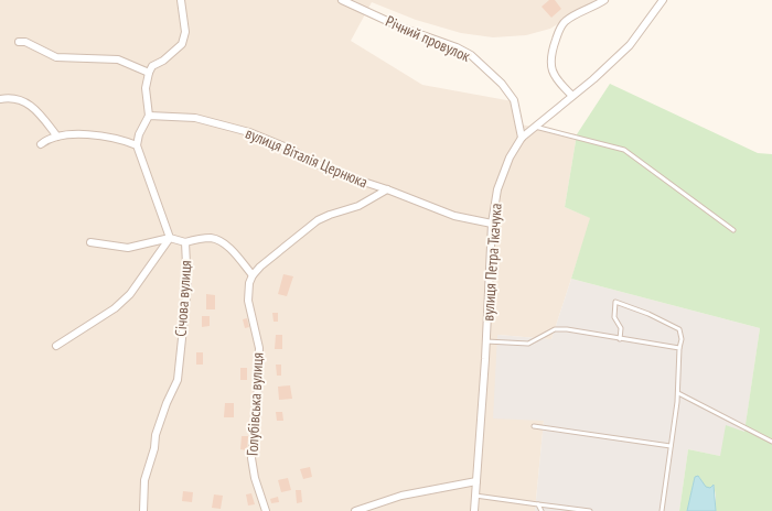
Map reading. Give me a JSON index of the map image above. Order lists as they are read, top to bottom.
{
  "streets": {
    "street": [
      "Річний провулок",
      "вулиця Віталія Цернюка",
      "вулиця Петра Ткачука",
      "Січова вулиця",
      "Голубівська вулиця"
    ]
  },
  "crossings": [
    ["Річний провулок", "вулиця Петра Ткачука"],
    ["вулиця Віталія Цернюка", "вулиця Петра Ткачука"]
  ]
}
